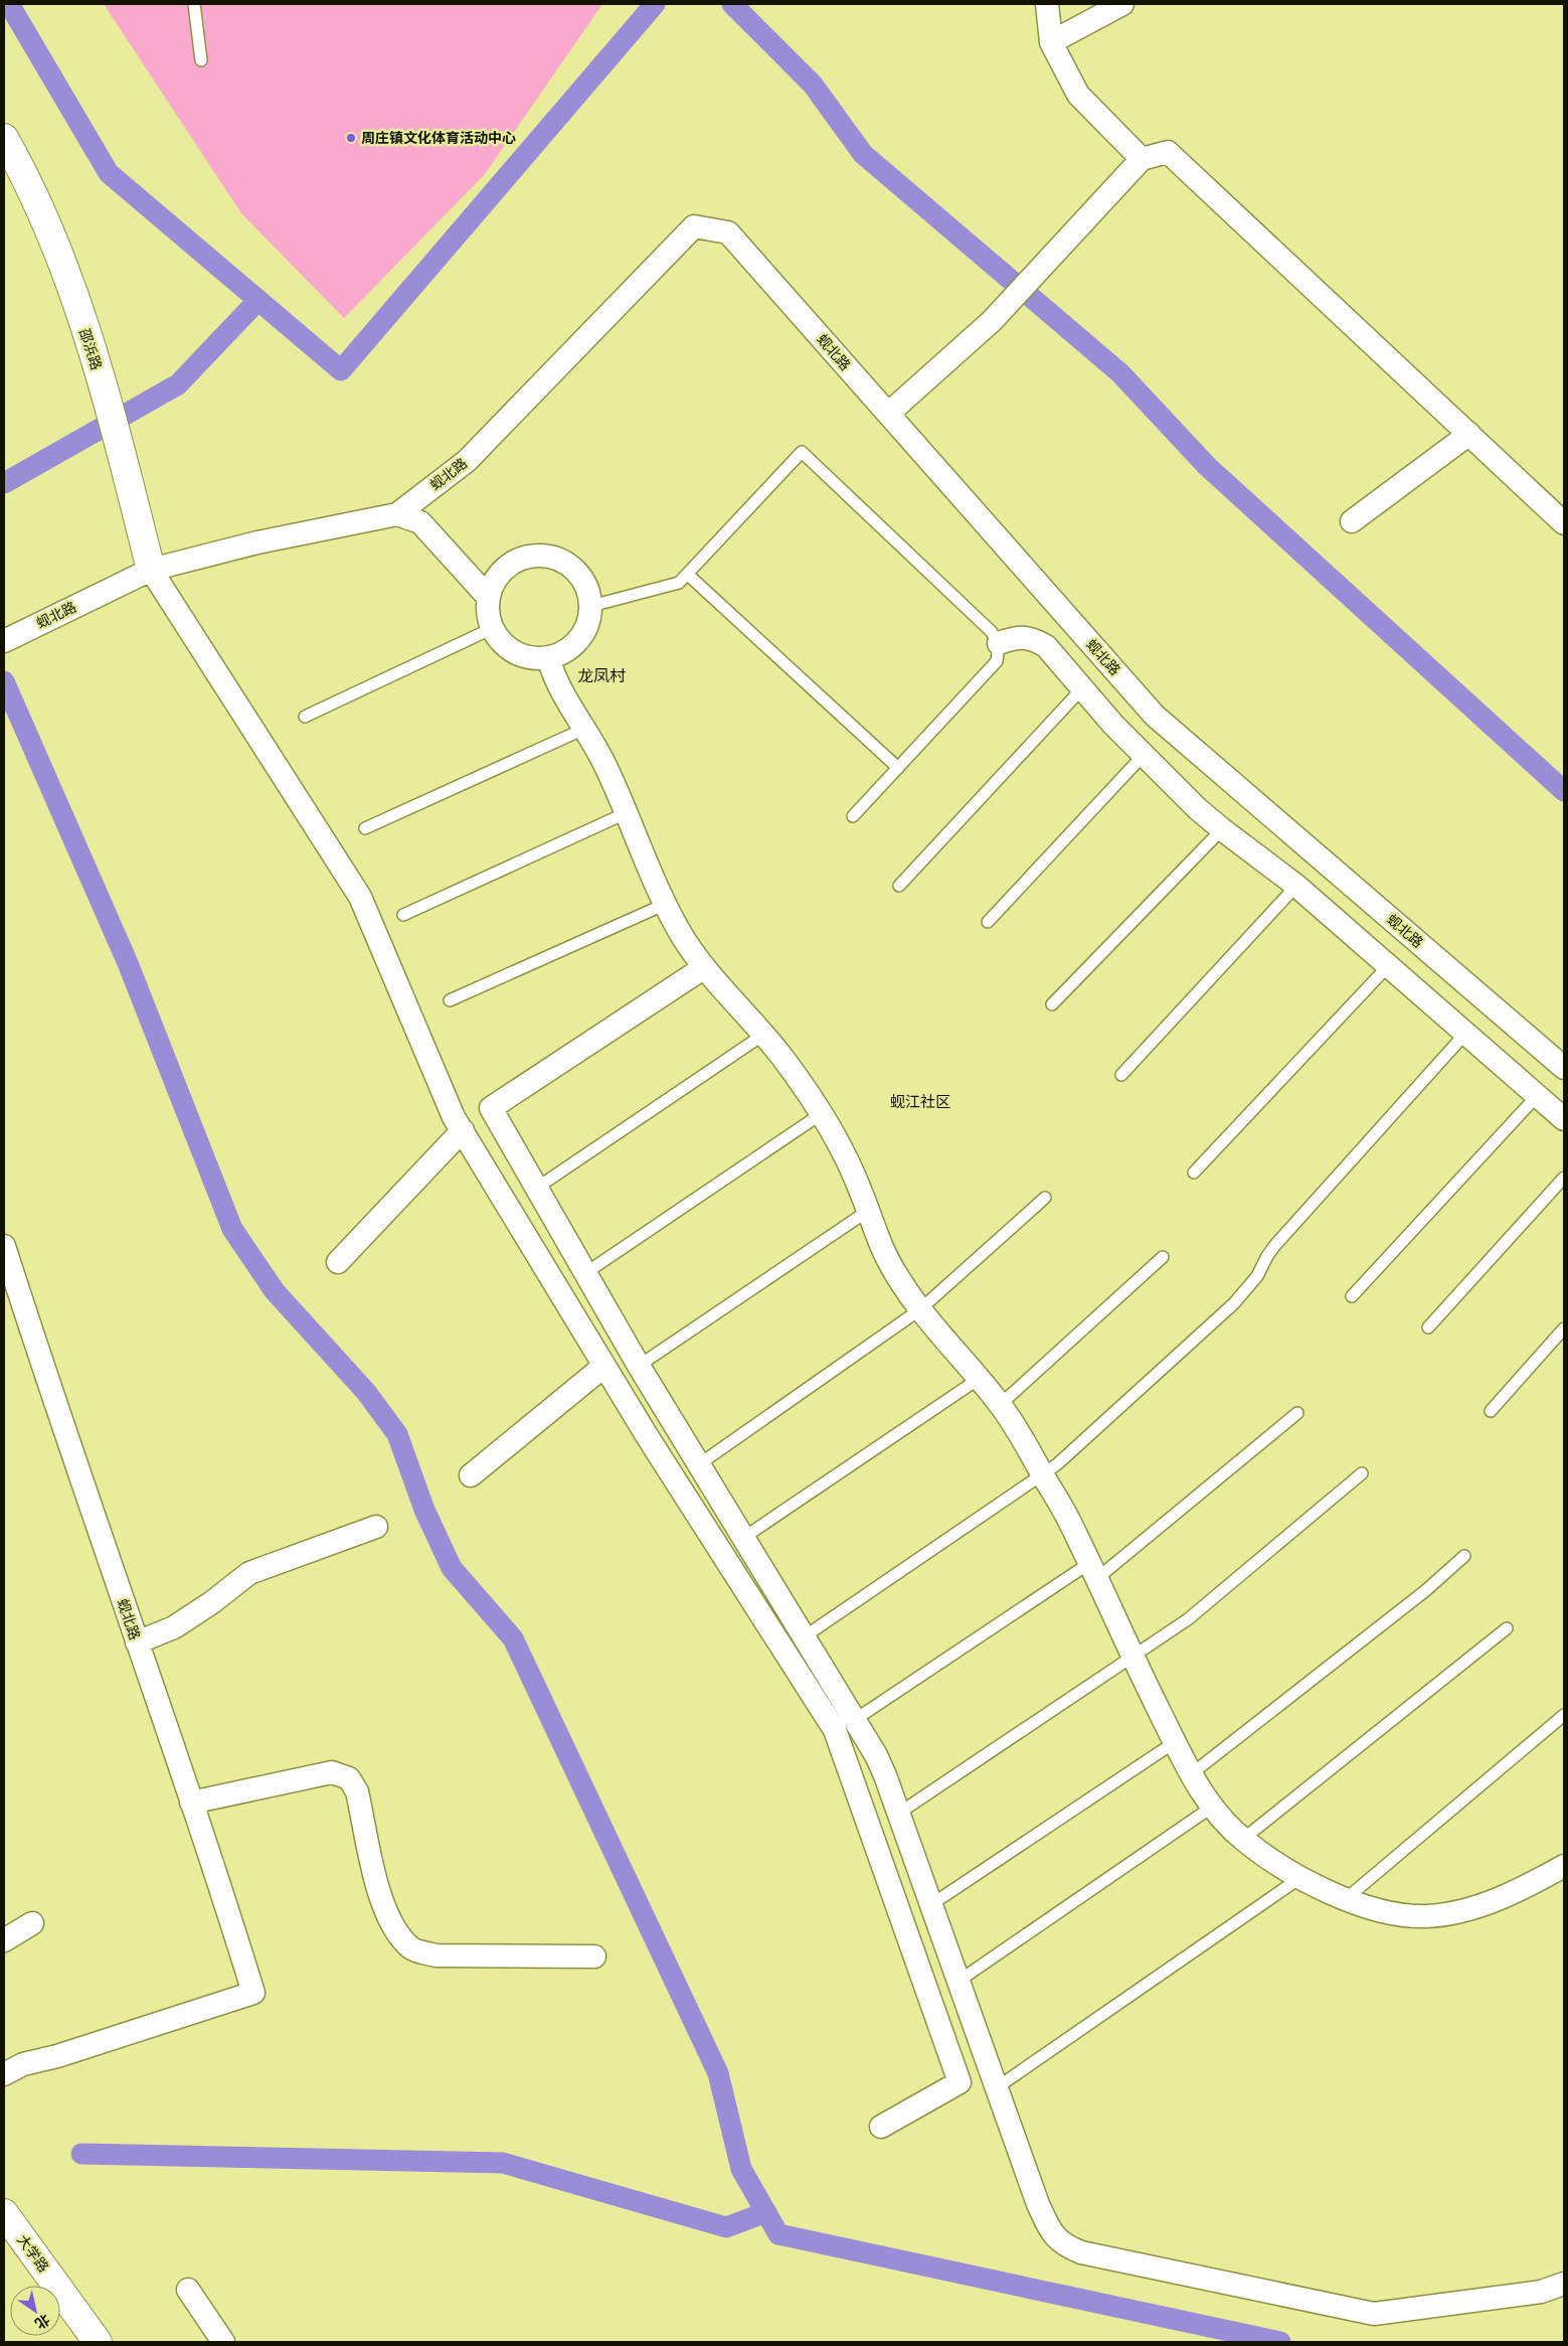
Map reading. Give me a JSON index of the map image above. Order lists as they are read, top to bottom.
{
  "streets": {
    "street": ["邵浜路", "蚬北路", "大学路"]
  },
  "crossings": [
    ["邵浜路", "蚬北路"]
  ],
  "districts": ["龙凤村", "蚬江社区"],
  "places": ["周庄镇文化体育活动中心"],
  "north": "bottom right"
}
